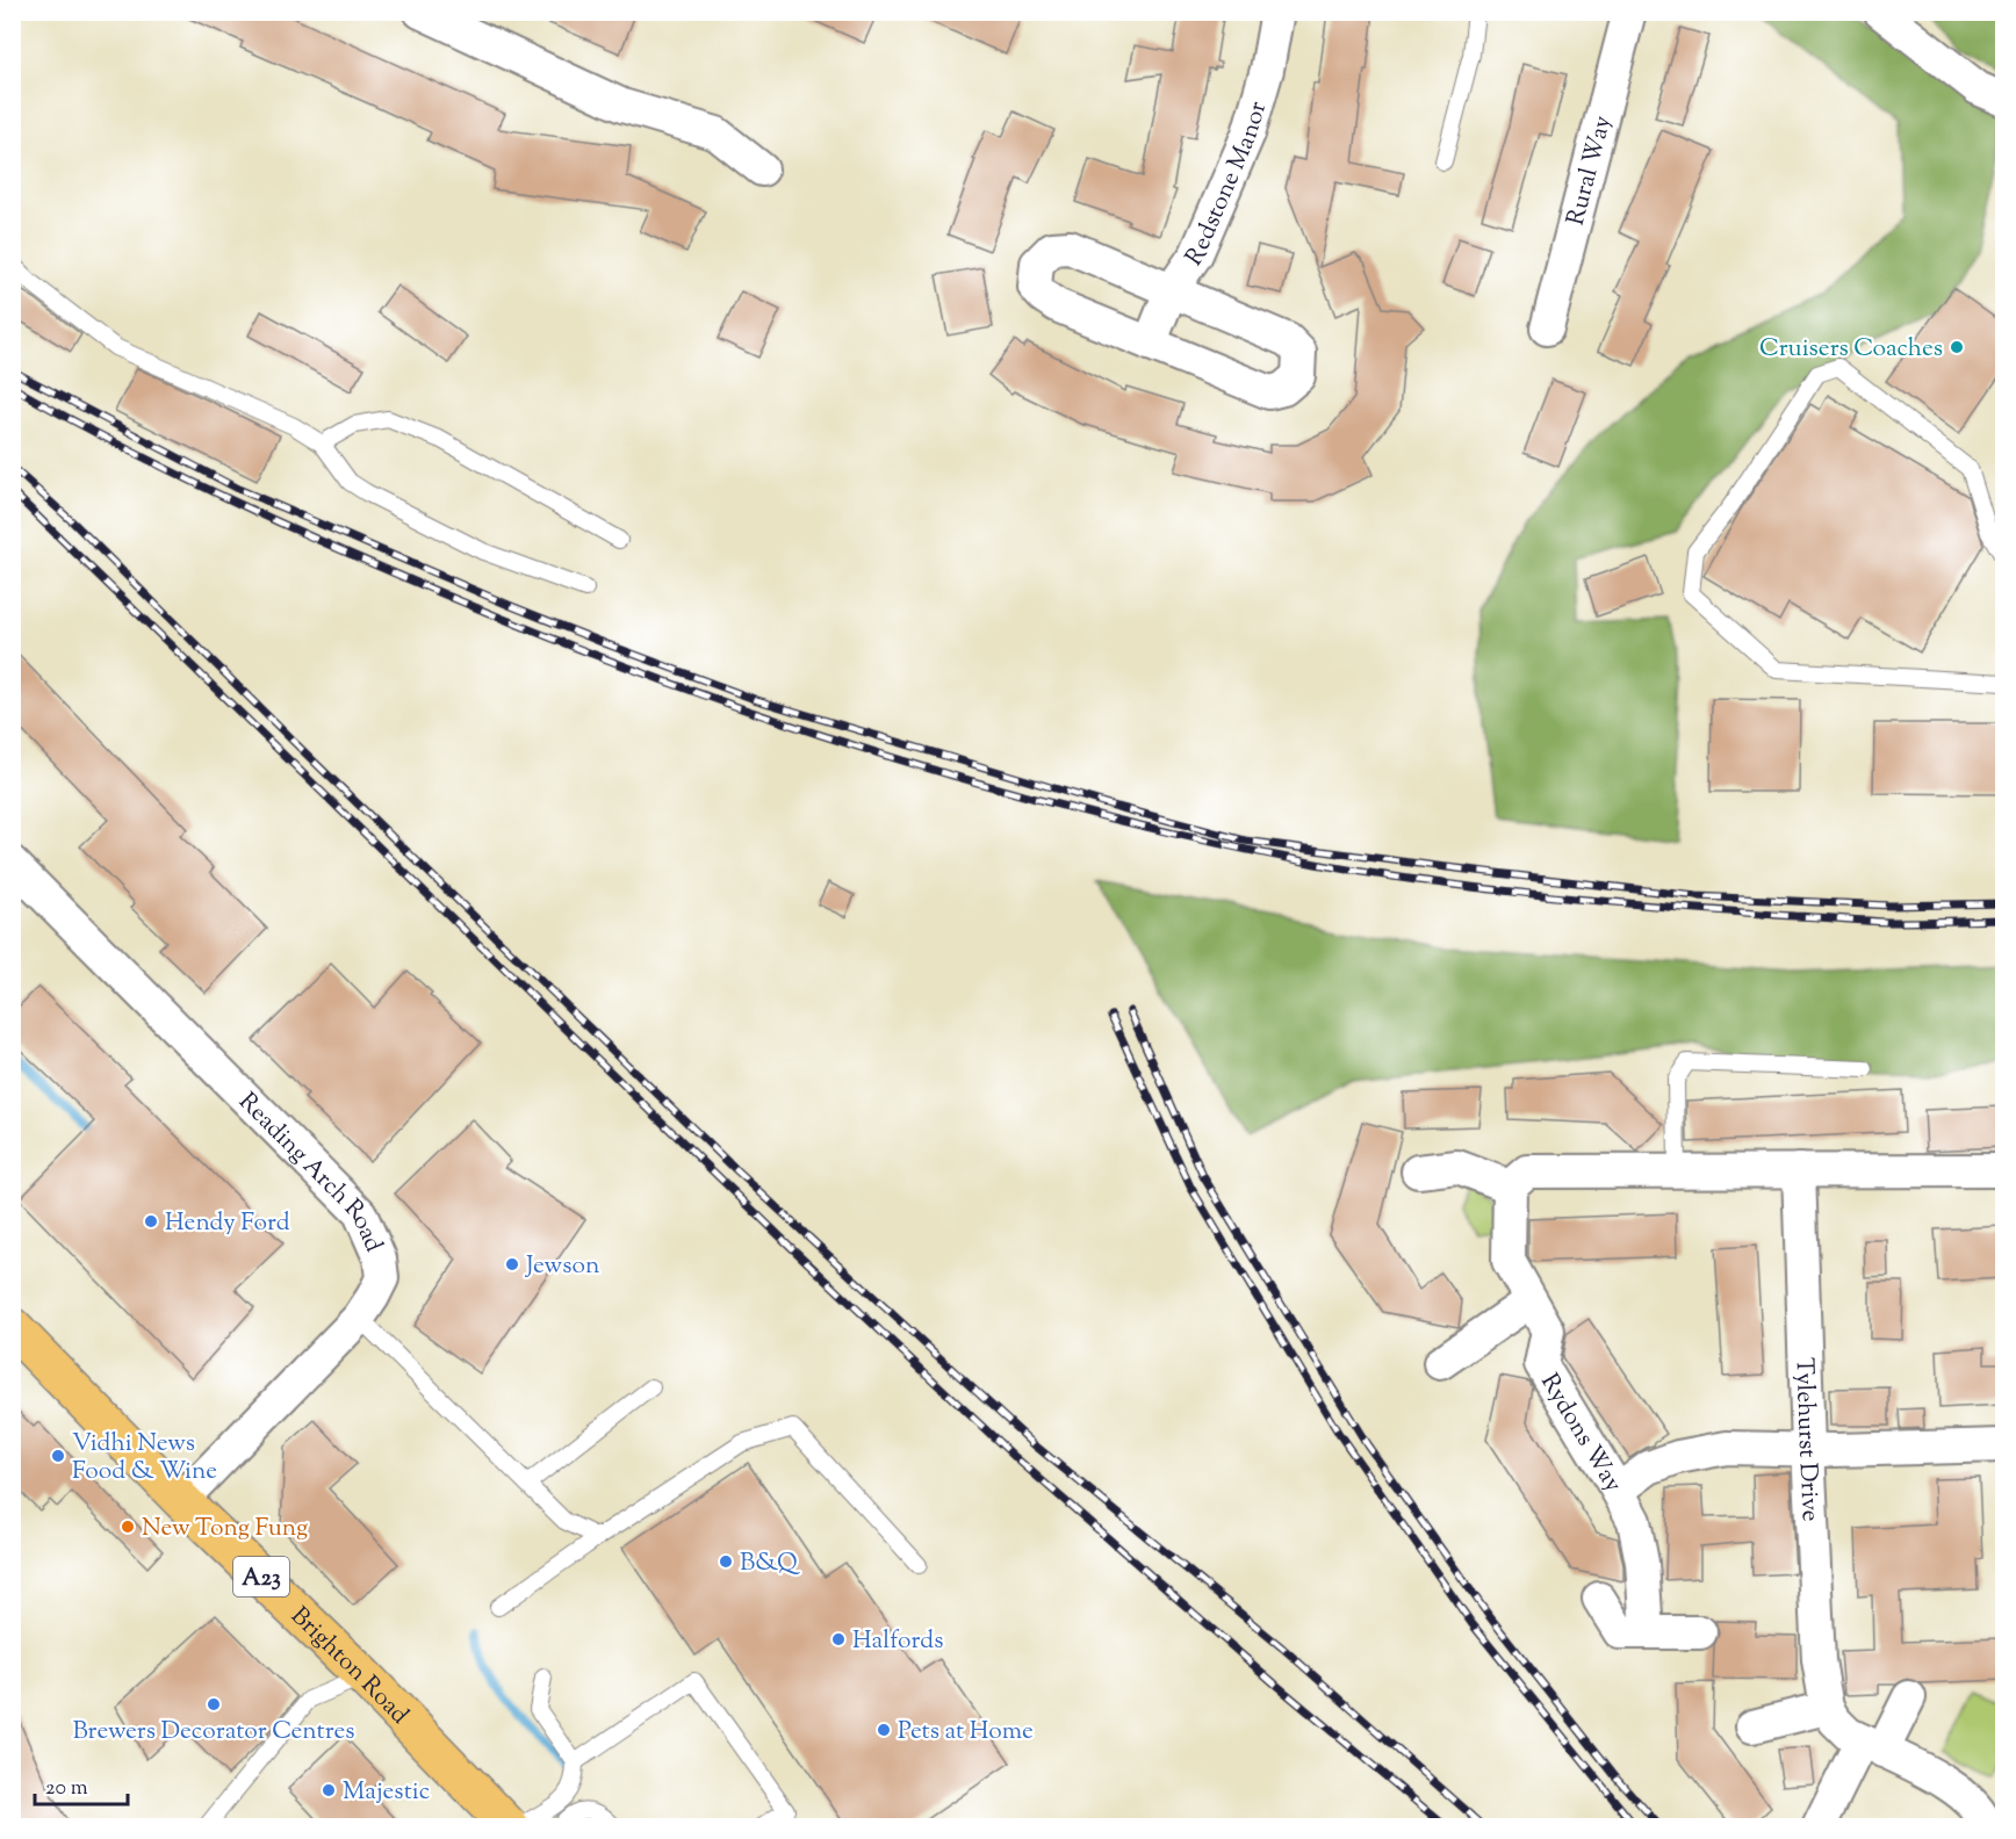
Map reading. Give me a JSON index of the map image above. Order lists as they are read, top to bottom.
{
  "streets": {
    "main road": ["A23", "Brighton Road"],
    "street": [
      "Rural Way",
      "Redstone Manor",
      "Reading Arch Road",
      "Rydons Way",
      "Tylehurst Drive"
    ]
  },
  "crossings": [
    ["Reading Arch Road", "Brighton Road"],
    ["Rydons Way", "Tylehurst Drive"]
  ],
  "places": [
    "Cruisers Coaches",
    "Hendy Ford",
    "Jewson",
    "Vidhi News Food & Wine",
    "New Tong Fung",
    "B&Q",
    "Halfords",
    "Brewers Decorator Centres",
    "Pets at Home",
    "Majestic"
  ],
  "scale_bar": "20 m"
}
